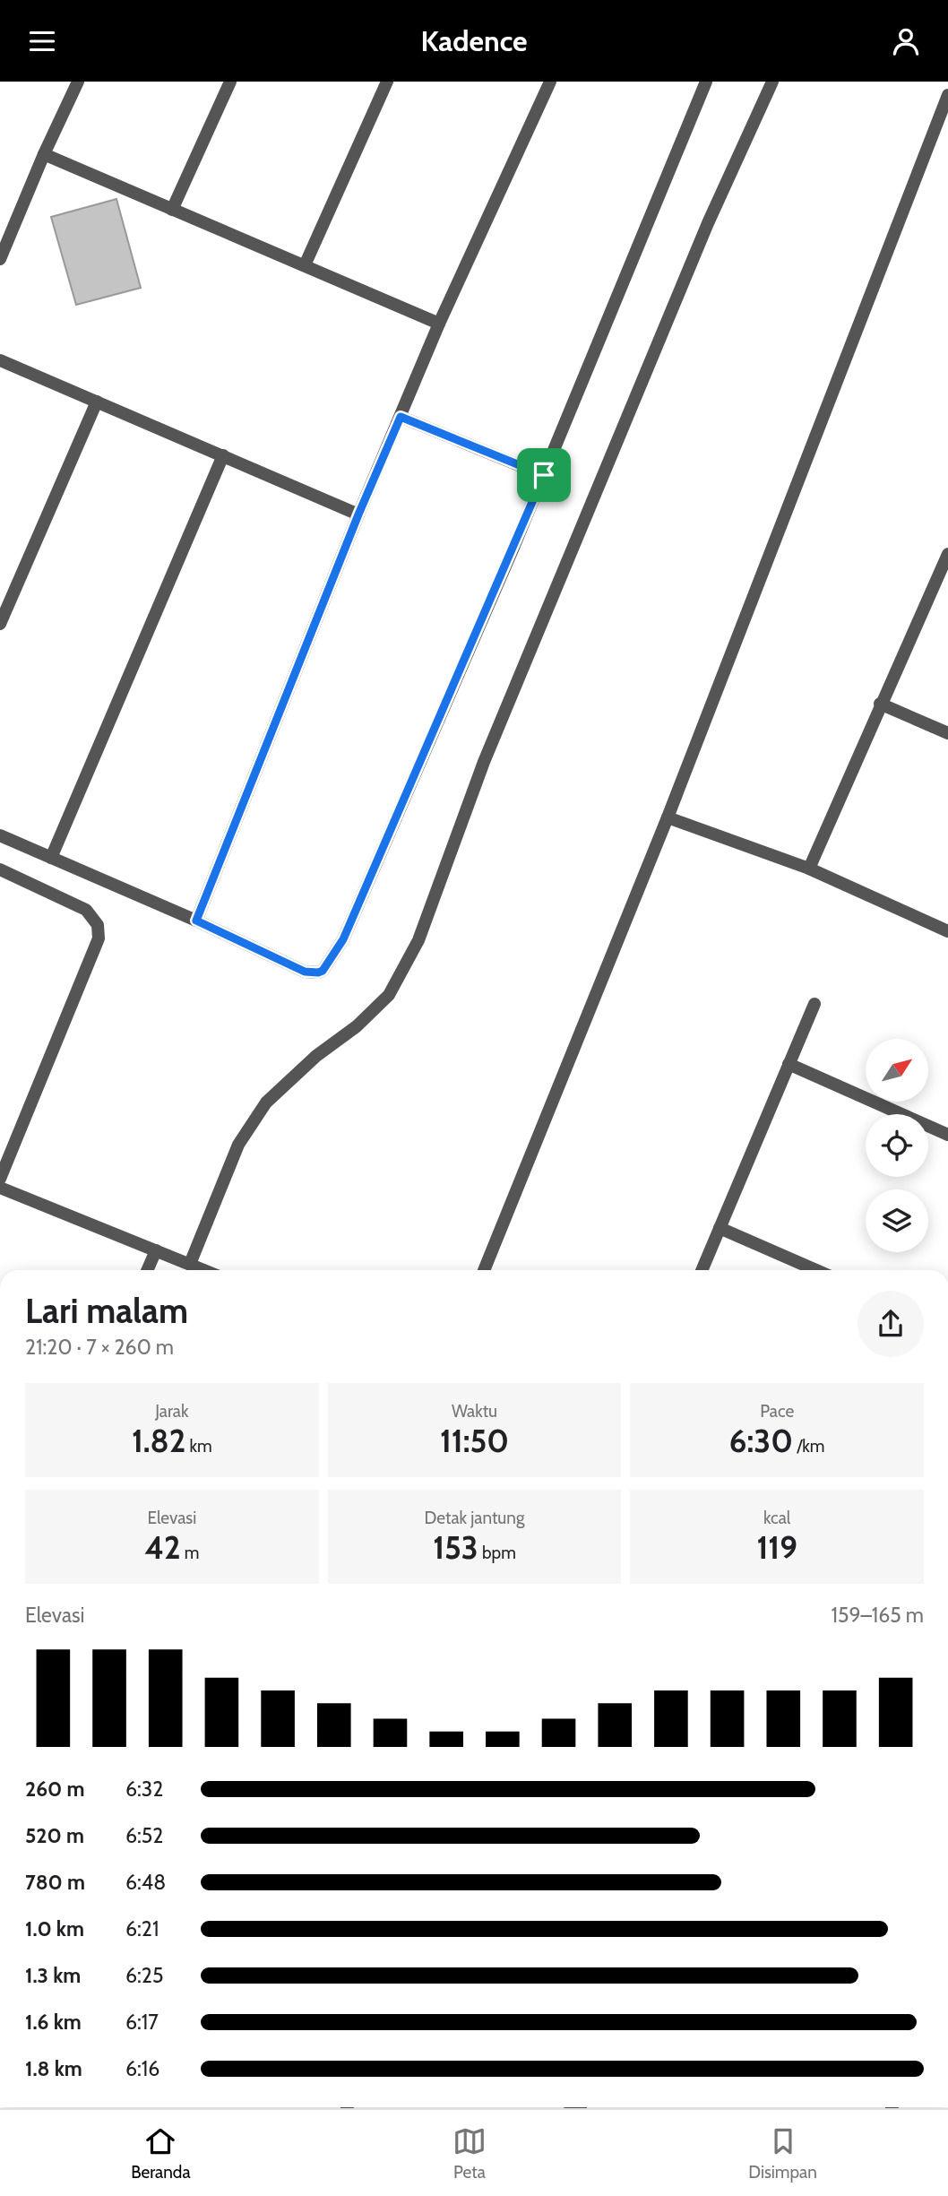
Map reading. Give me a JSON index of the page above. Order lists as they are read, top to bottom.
{
  "north": "top right",
  "page": {
    "header": "Kadence",
    "heading": ["Lari malam", "21:20 · 7 × 260 m"],
    "stats": [
      ["Jarak", "1.82 km"],
      ["Waktu", "11:50"],
      ["Pace", "6:30 /km"],
      ["Elevasi", "42 m"],
      ["Detak jantung", "153 bpm"],
      ["kcal", "119"]
    ],
    "chart": ["Elevasi", "159–165 m"],
    "list": [
      {
        "name": "260 m",
        "note": "6:32"
      },
      {
        "name": "520 m",
        "note": "6:52"
      },
      {
        "name": "780 m",
        "note": "6:48"
      },
      {
        "name": "1.0 km",
        "note": "6:21"
      },
      {
        "name": "1.3 km",
        "note": "6:25"
      },
      {
        "name": "1.6 km",
        "note": "6:17"
      },
      {
        "name": "1.8 km",
        "note": "6:16"
      }
    ],
    "tabs": ["Beranda", "Peta", "Disimpan"]
  }
}
